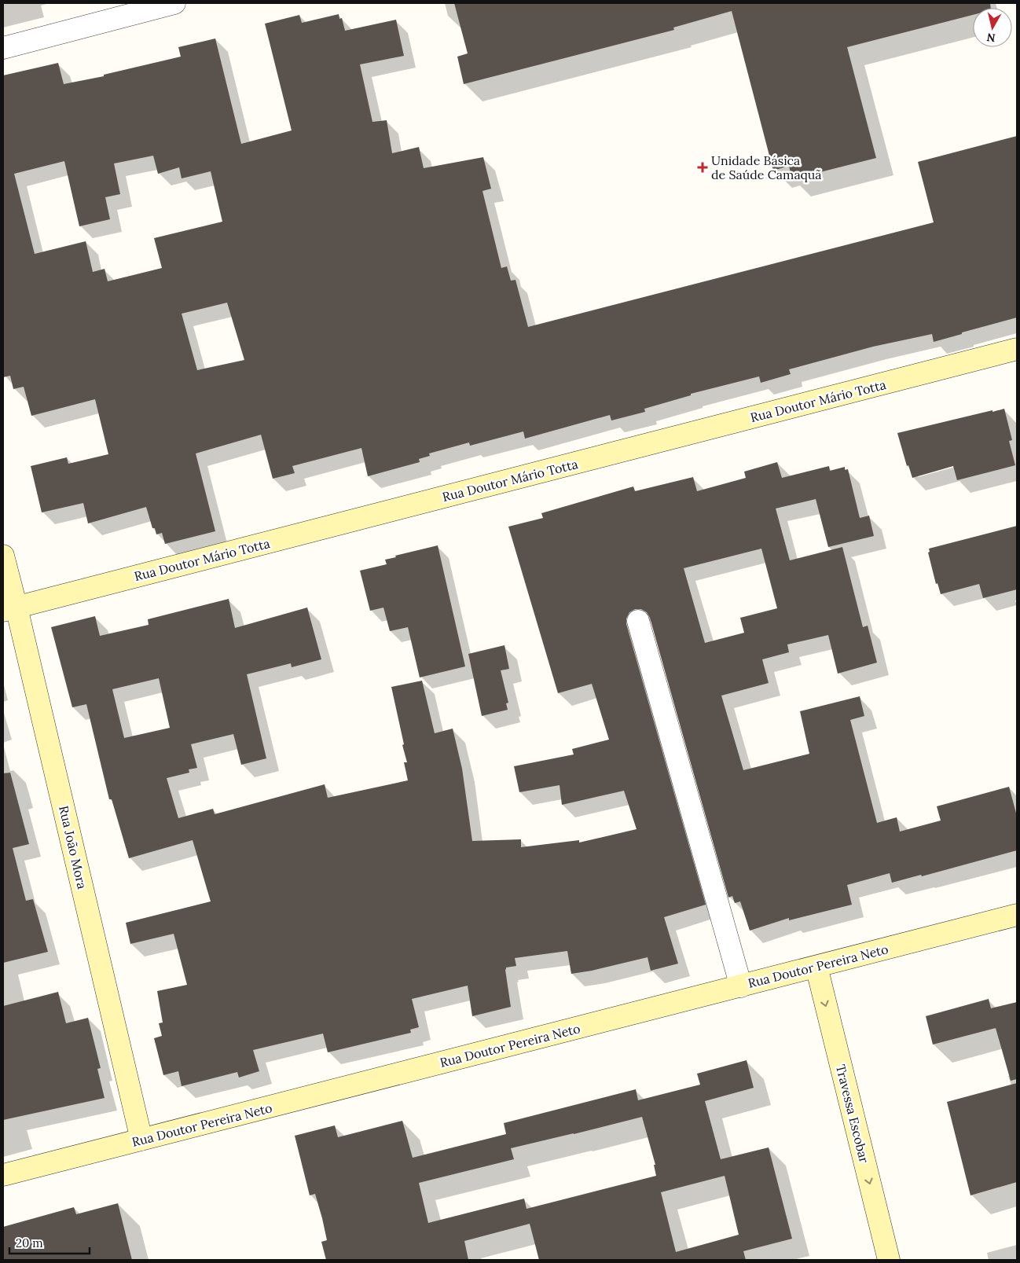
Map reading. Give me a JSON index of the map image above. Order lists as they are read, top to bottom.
{
  "streets": {
    "street": [
      "Rua Doutor Mário Totta",
      "Rua João Mora",
      "Rua Doutor Pereira Neto",
      "Travessa Escobar"
    ]
  },
  "crossings": [
    ["Rua Doutor Mário Totta", "Rua João Mora"],
    ["Rua João Mora", "Rua Doutor Pereira Neto"],
    ["Rua Doutor Pereira Neto", "Travessa Escobar"]
  ],
  "one_way": ["Travessa Escobar"],
  "places": {
    "health": ["Unidade Básica de Saúde Camaquã"]
  },
  "scale_bar": "20 m",
  "north": "bottom"
}
